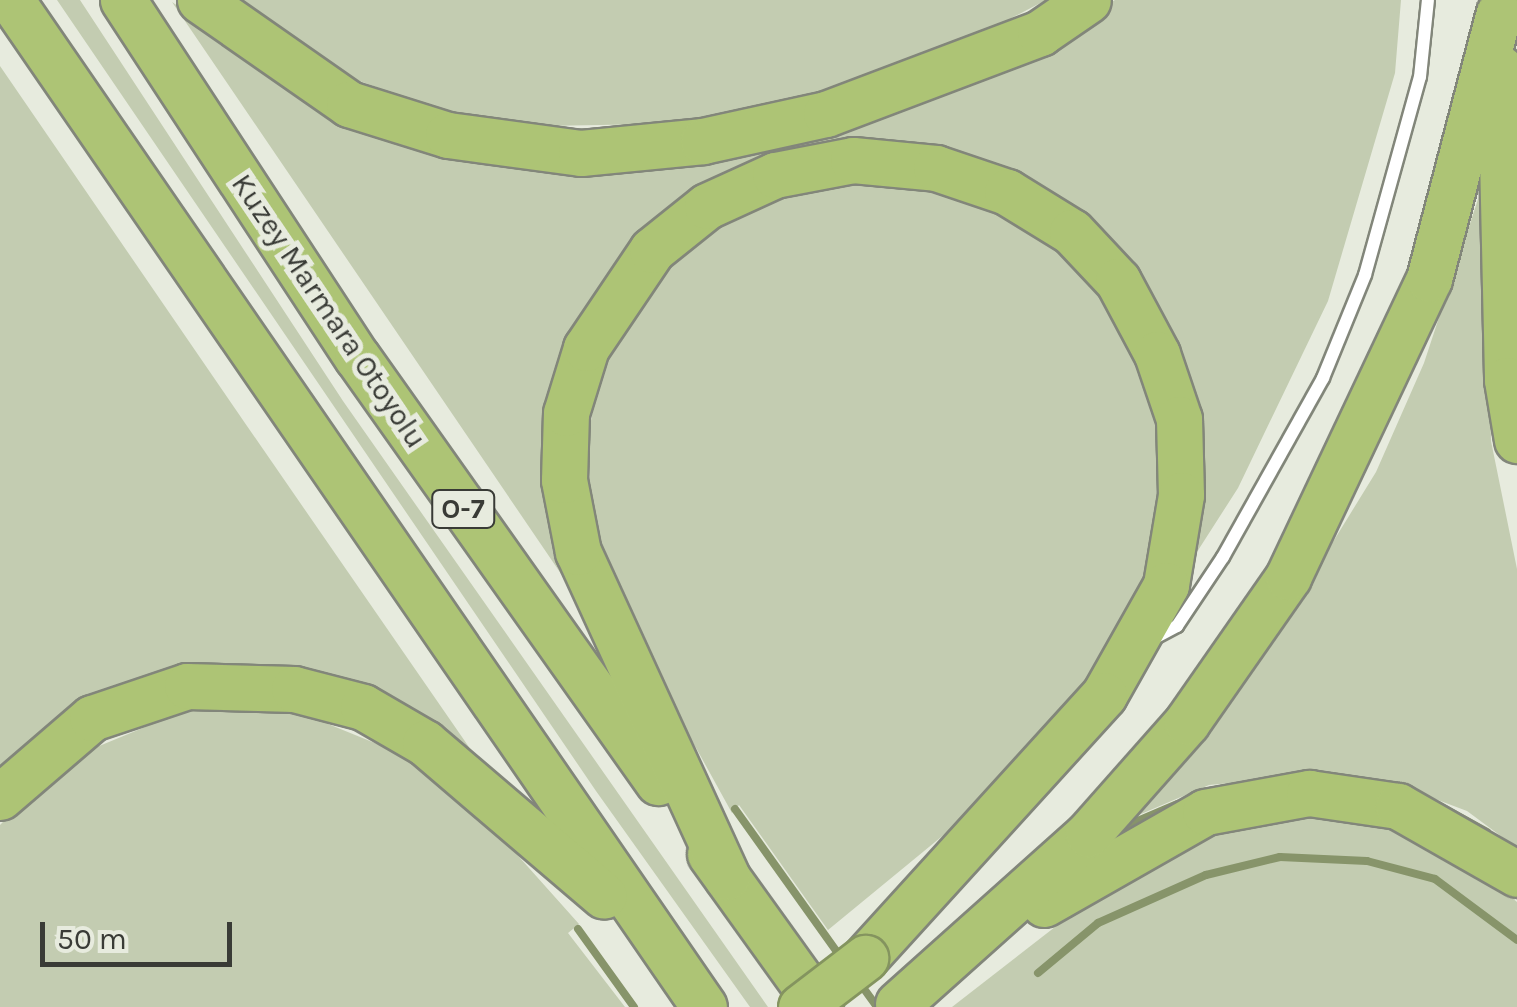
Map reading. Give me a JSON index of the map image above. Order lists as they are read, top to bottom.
{
  "streets": {
    "highway": ["Kuzey Marmara Otoyolu", "O-7"]
  },
  "scale_bar": "50 m"
}
